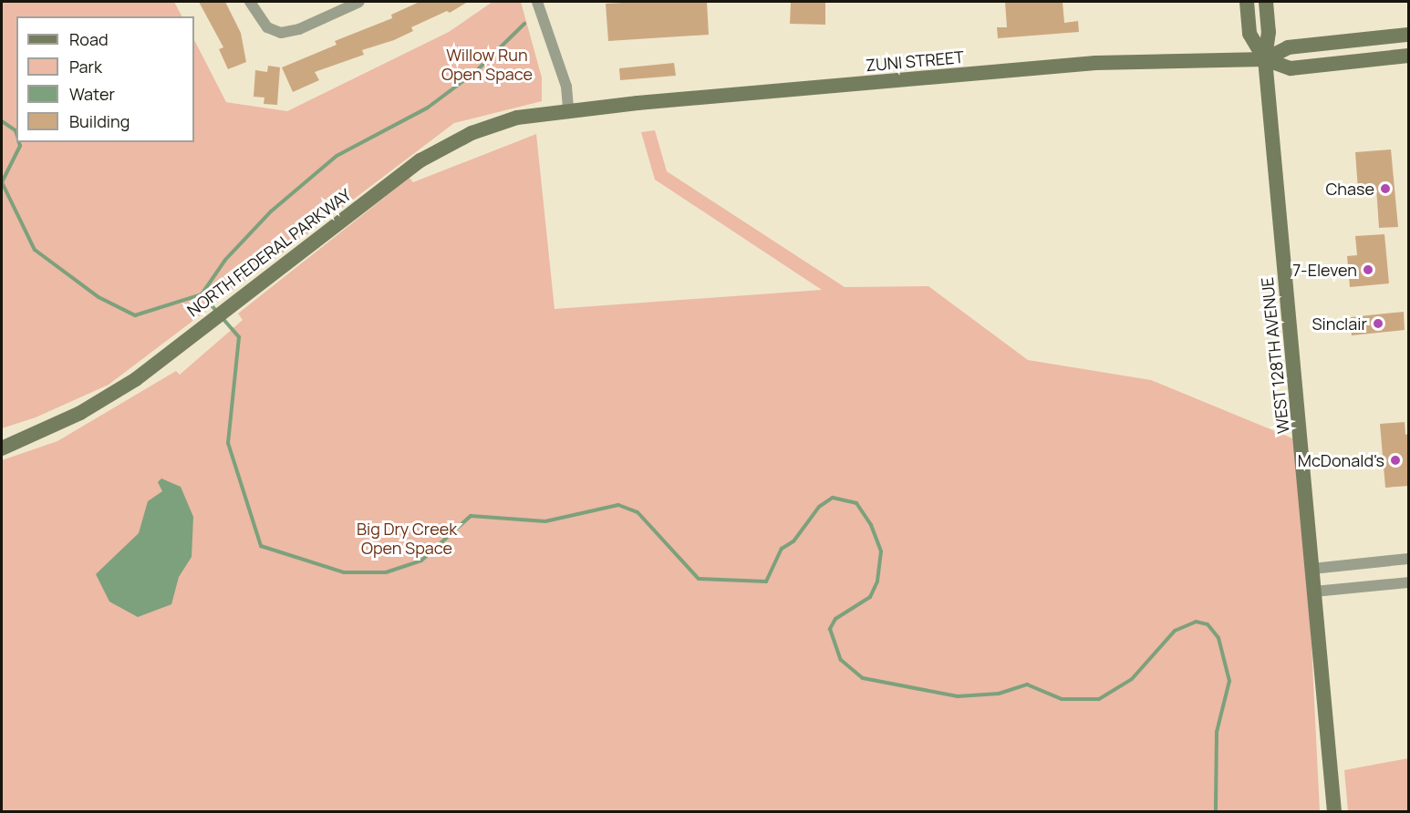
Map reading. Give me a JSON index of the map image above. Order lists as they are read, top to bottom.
{
  "streets": {
    "main road": ["ZUNI STREET", "NORTH FEDERAL PARKWAY", "WEST 128TH AVENUE"]
  },
  "crossings": [
    ["ZUNI STREET", "NORTH FEDERAL PARKWAY"],
    ["ZUNI STREET", "WEST 128TH AVENUE"]
  ],
  "parks": ["Willow Run Open Space", "Big Dry Creek Open Space"],
  "places": [
    "Chase",
    "7-Eleven",
    "Sinclair",
    "McDonald's"
  ],
  "legend": [
    "Road",
    "Park",
    "Water",
    "Building"
  ]
}
